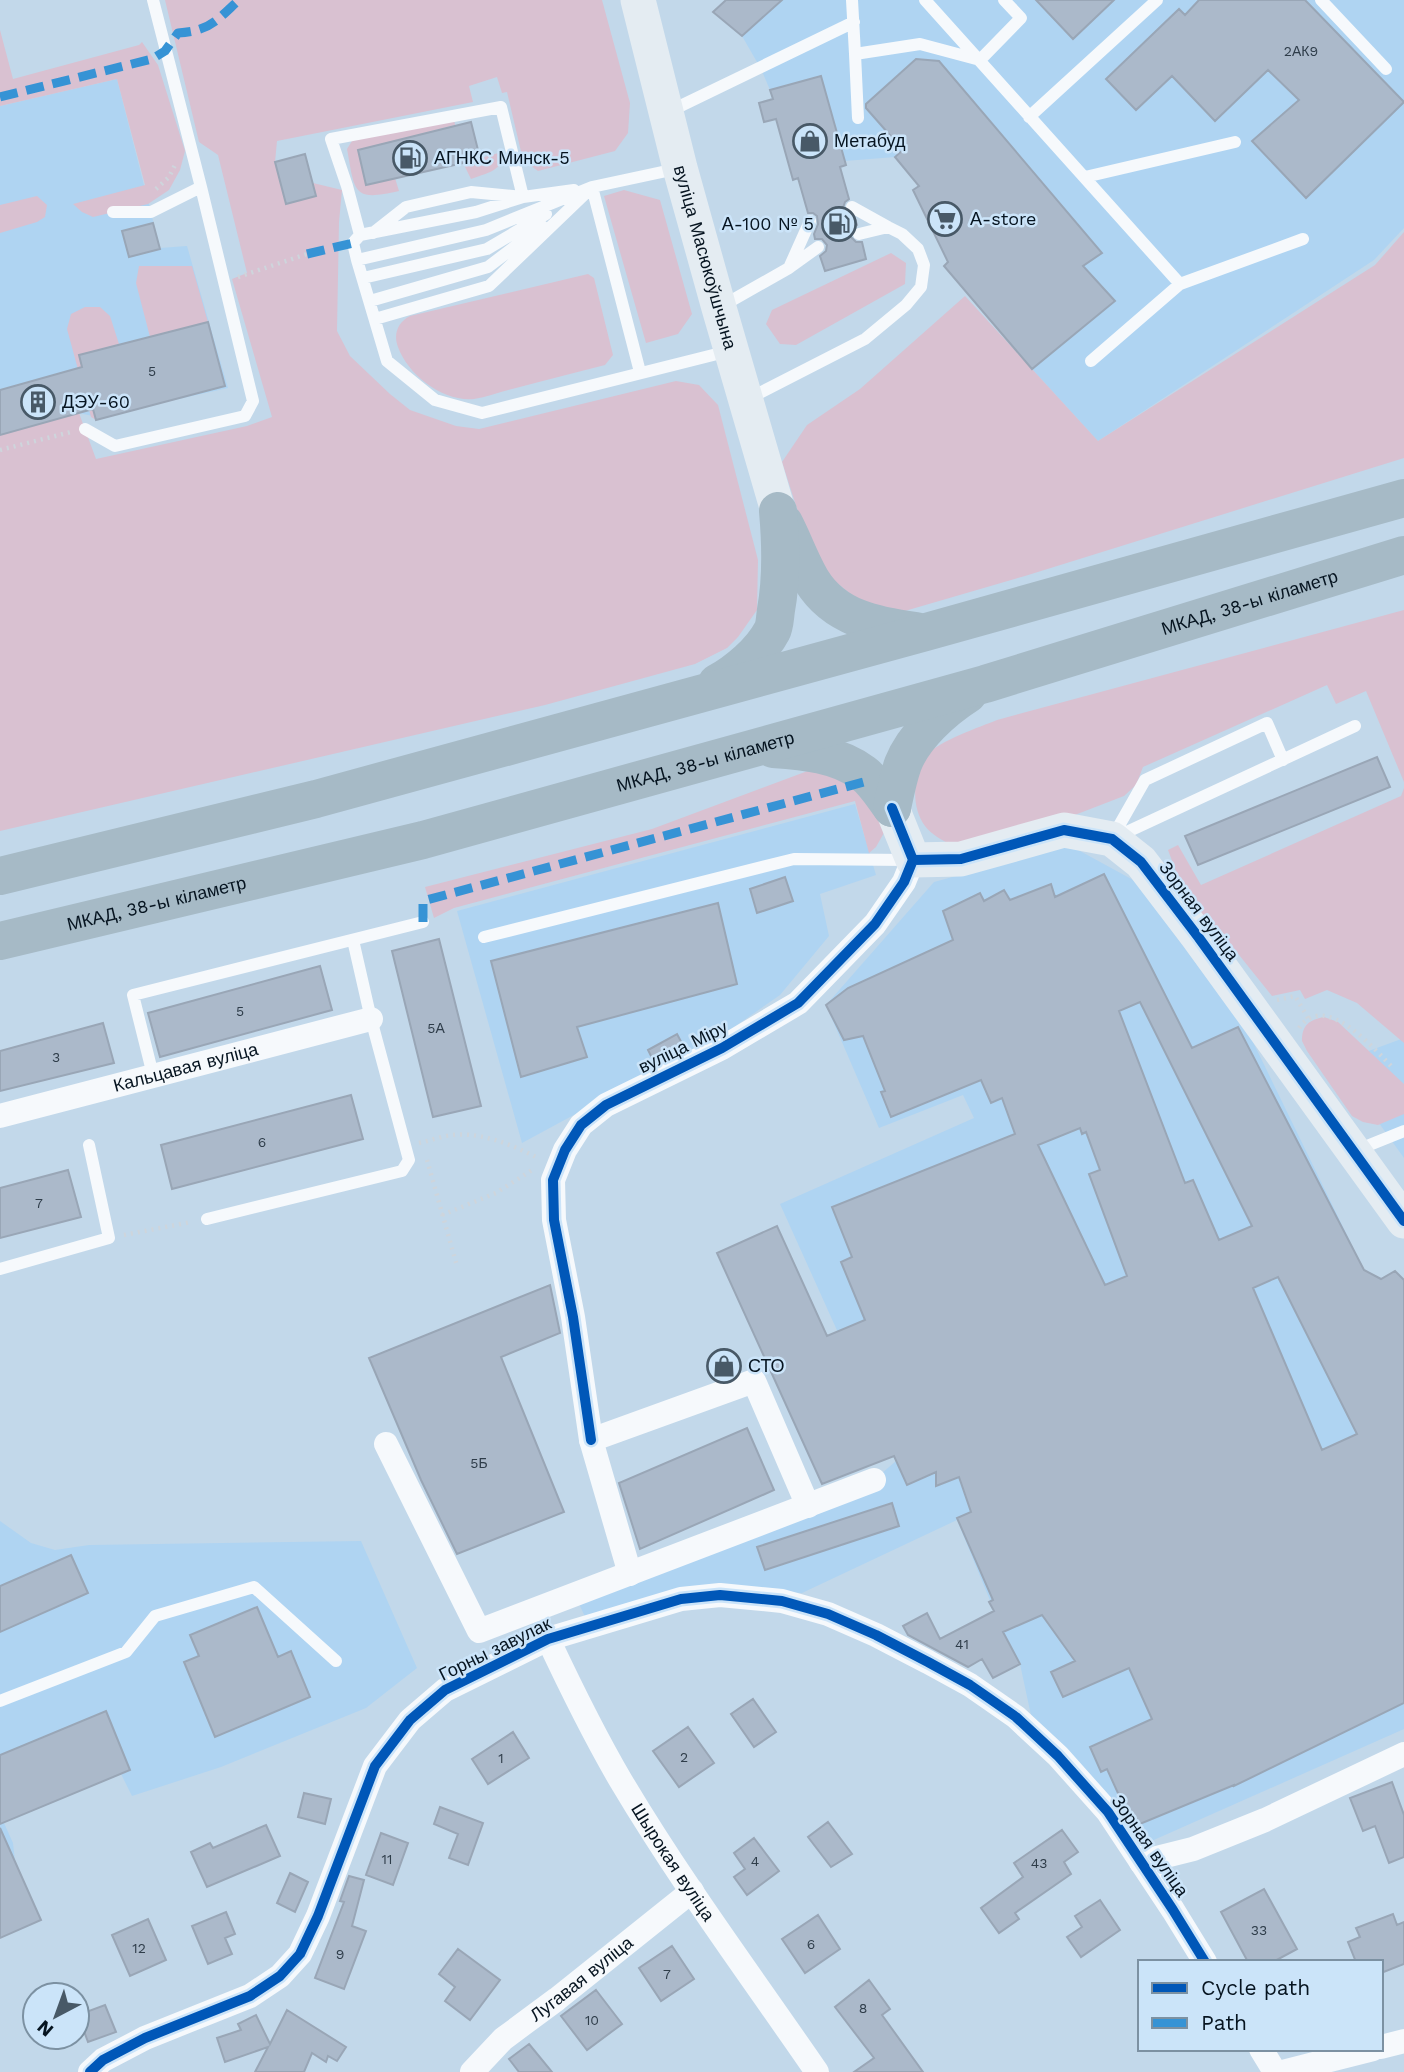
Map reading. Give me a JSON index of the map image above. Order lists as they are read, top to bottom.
{
  "streets": {
    "highway": ["МКАД, 38-ы кіламетр"],
    "street": [
      "вуліца Масюкоўшчына",
      "Зорная вуліца",
      "вуліца Міру",
      "Кальцавая вуліца",
      "Горны завулак",
      "Шырокая вуліца",
      "Лугавая вуліца"
    ]
  },
  "crossings": [
    ["Зорная вуліца", "вуліца Міру"],
    ["Зорная вуліца", "Горны завулак"],
    ["Горны завулак", "Шырокая вуліца"],
    ["Шырокая вуліца", "Лугавая вуліца"]
  ],
  "places": {
    "shop": ["Метабуд", "СТО"],
    "fuel station": ["АГНКС Минск-5", "А-100 № 5"],
    "supermarket": ["А-store"],
    "building": ["ДЭУ-60"]
  },
  "house_numbers": [
    "2АК9",
    "5",
    "5",
    "5А",
    "3",
    "6",
    "7",
    "5Б",
    "41",
    "2",
    "1",
    "11",
    "4",
    "43",
    "33",
    "6",
    "12",
    "9",
    "7",
    "8",
    "10"
  ],
  "legend": ["Cycle path", "Path"],
  "north": "bottom left"
}
